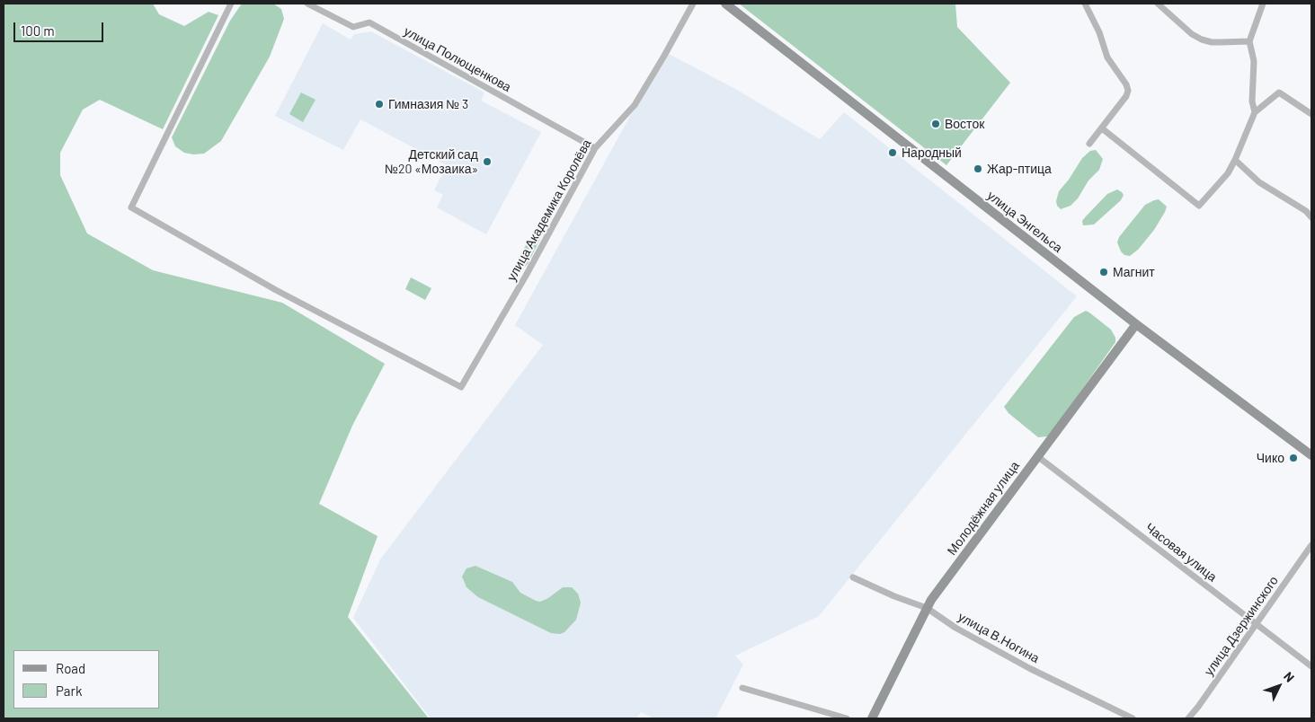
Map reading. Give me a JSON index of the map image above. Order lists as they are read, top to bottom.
{
  "streets": {
    "main road": ["улица Энгельса", "Молодёжная улица"],
    "street": [
      "улица Полющенкова",
      "улица Академика Королёва",
      "Часовая улица",
      "улица Дзержинского",
      "улица В.Ногина"
    ]
  },
  "crossings": [
    ["улица Полющенкова", "улица Академика Королёва"],
    ["улица Энгельса", "Молодёжная улица"],
    ["Молодёжная улица", "Часовая улица"],
    ["Молодёжная улица", "улица В.Ногина"],
    ["Часовая улица", "улица Дзержинского"]
  ],
  "places": [
    "Гимназия № 3",
    "Восток",
    "Народный",
    "Детский сад №20 «Мозаика»",
    "Жар-птица",
    "Магнит",
    "Чико"
  ],
  "legend": ["Road", "Park"],
  "scale_bar": "100 m",
  "north": "top right"
}
